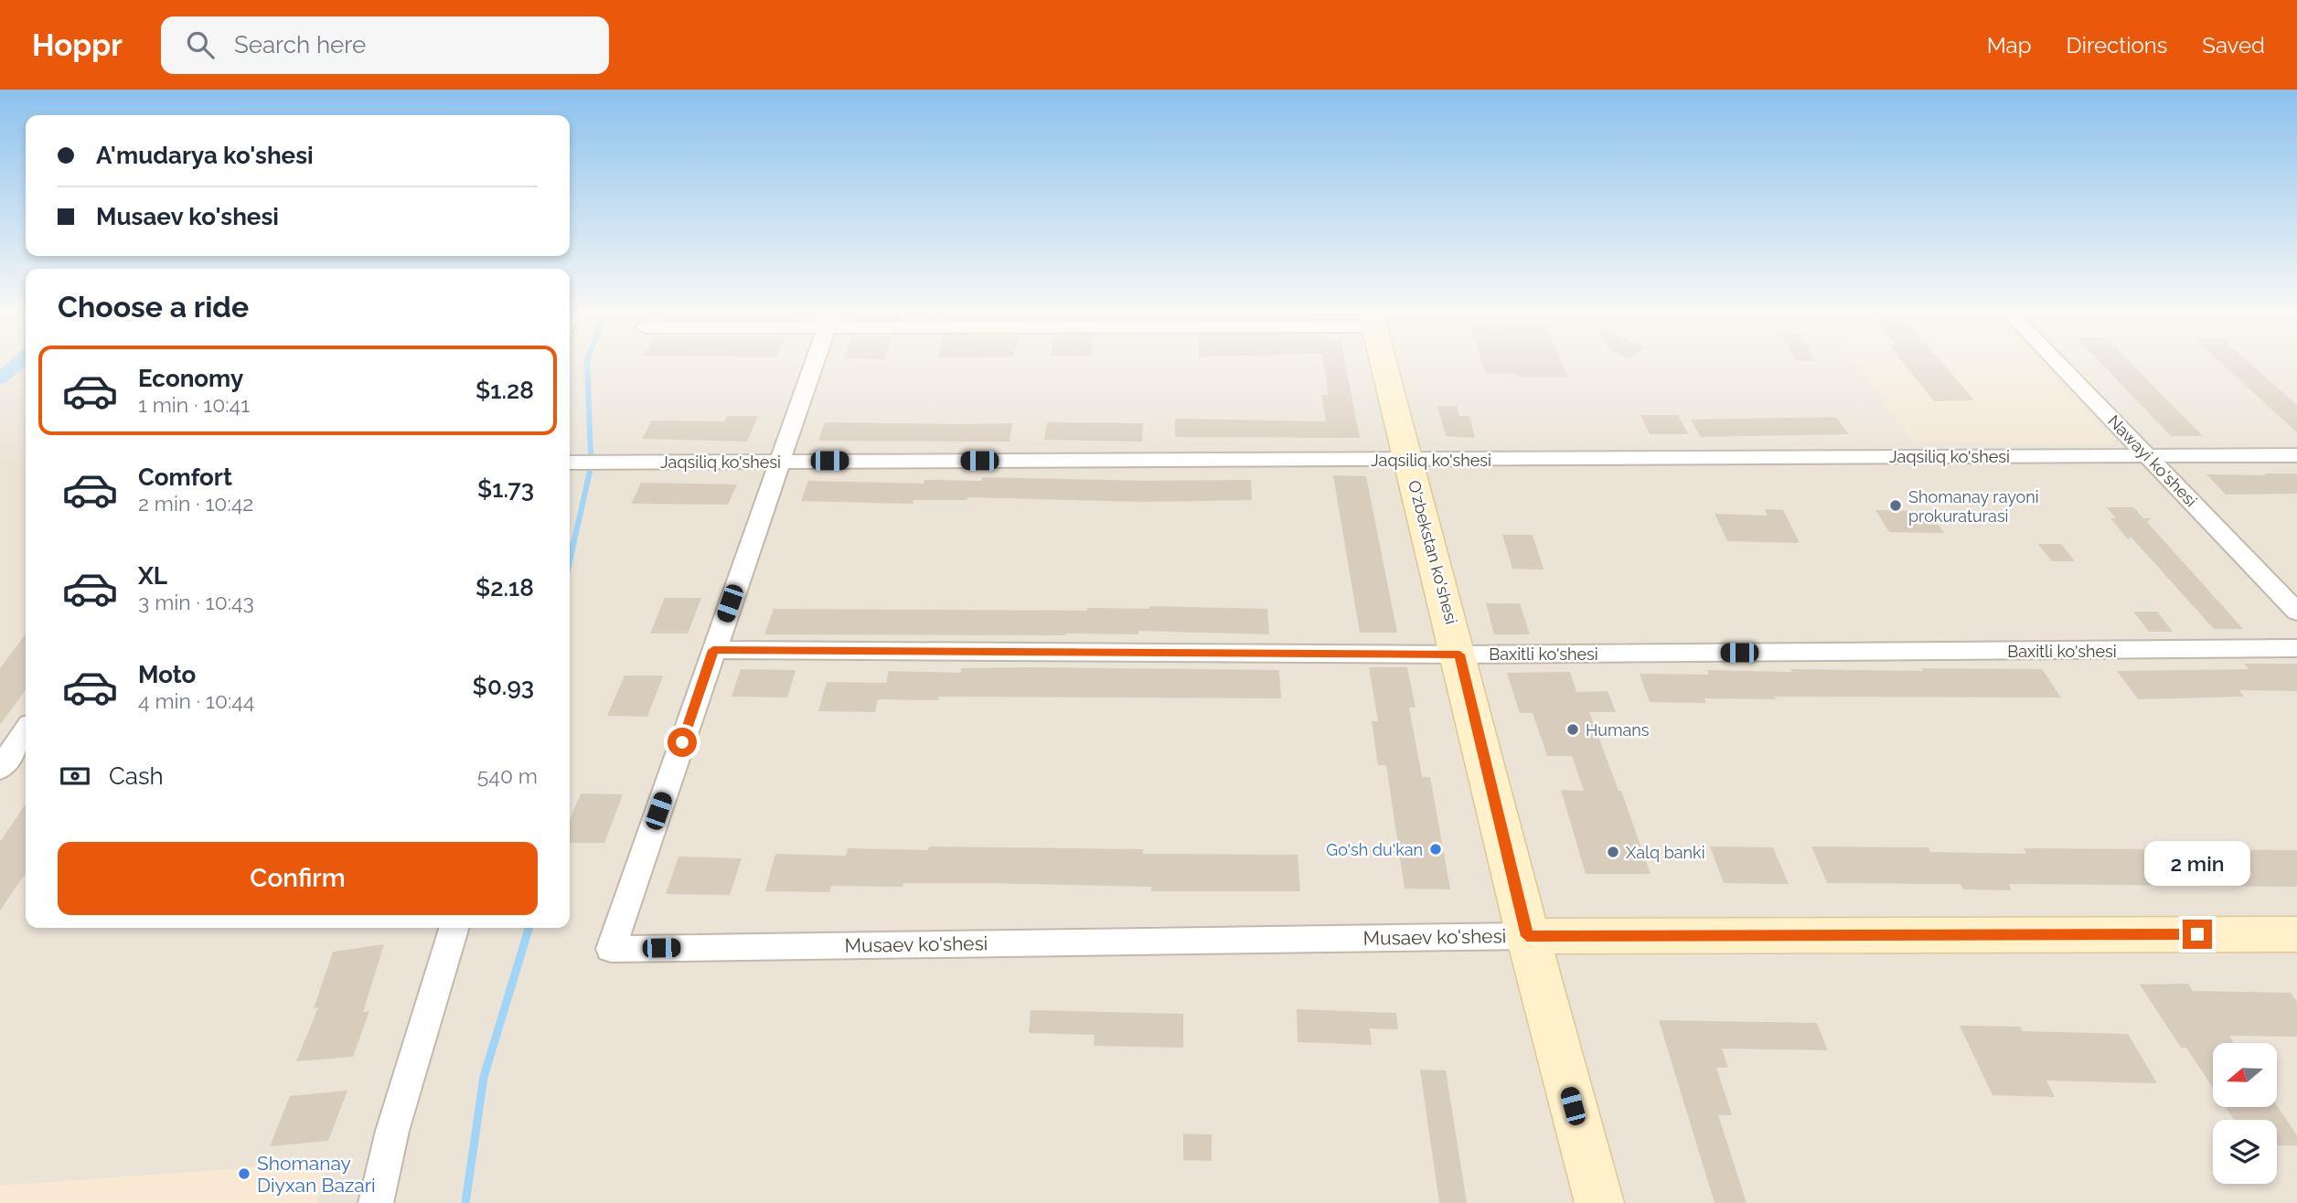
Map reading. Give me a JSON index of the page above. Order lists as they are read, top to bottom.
{
  "streets": {
    "main road": ["O'zbekstan ko'shesi", "Musaev ko'shesi"],
    "street": ["Jaqsiliq ko'shesi", "Nawayi ko'shesi", "Baxitli ko'shesi"]
  },
  "crossings": [
    ["Jaqsiliq ko'shesi", "Nawayi ko'shesi"],
    ["Jaqsiliq ko'shesi", "O'zbekstan ko'shesi"],
    ["O'zbekstan ko'shesi", "Baxitli ko'shesi"],
    ["O'zbekstan ko'shesi", "Musaev ko'shesi"],
    ["Baxitli ko'shesi", "Musaev ko'shesi"]
  ],
  "places": [
    "Shomanay rayoni prokuraturasi",
    "Humans",
    "Go'sh du'kan",
    "Xalq banki",
    "Shomanay Diyxan Bazari"
  ],
  "north": "left",
  "page": {
    "header": "Hoppr",
    "search": "Search here",
    "nav": ["Map", "Directions", "Saved"],
    "banner": ["A'mudarya ko'shesi", "Musaev ko'shesi"],
    "heading": "Choose a ride",
    "list": [
      {
        "name": "Economy",
        "note": "1 min · 10:41",
        "value": "$1.28"
      },
      {
        "name": "Comfort",
        "note": "2 min · 10:42",
        "value": "$1.73"
      },
      {
        "name": "XL",
        "note": "3 min · 10:43",
        "value": "$2.18"
      },
      {
        "name": "Moto",
        "note": "4 min · 10:44",
        "value": "$0.93"
      }
    ],
    "pay": ["Cash", "540 m"],
    "buttons": "Confirm",
    "bubble": "2 min"
  }
}
